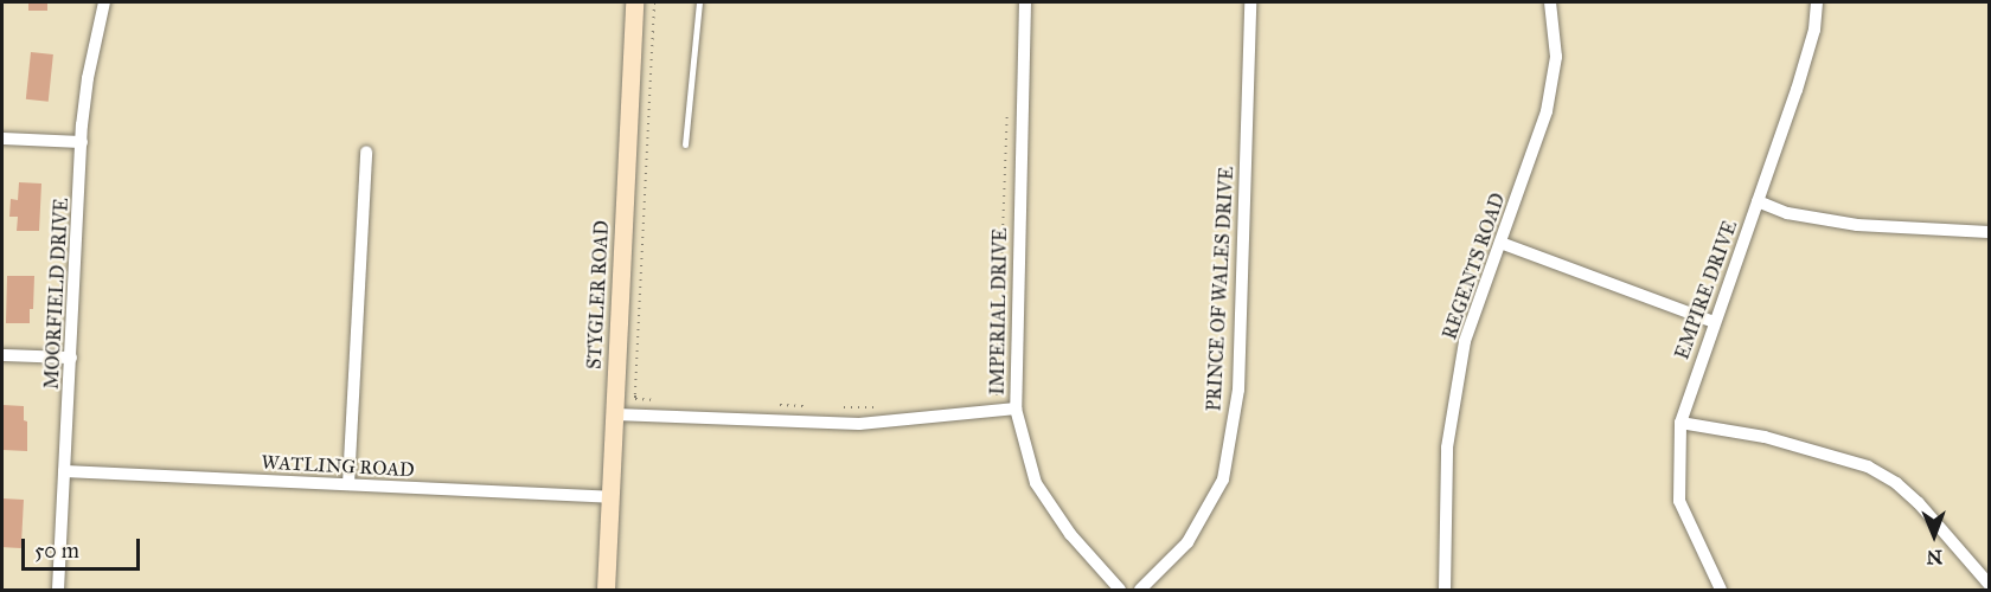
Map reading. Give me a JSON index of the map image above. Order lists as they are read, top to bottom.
{
  "streets": {
    "main road": ["STYGLER ROAD"],
    "street": [
      "REGENTS ROAD",
      "PRINCE OF WALES DRIVE",
      "EMPIRE DRIVE",
      "MOORFIELD DRIVE",
      "IMPERIAL DRIVE",
      "WATLING ROAD"
    ]
  },
  "crossings": [
    ["MOORFIELD DRIVE", "WATLING ROAD"],
    ["STYGLER ROAD", "WATLING ROAD"]
  ],
  "scale_bar": "50 m",
  "north": "bottom"
}
